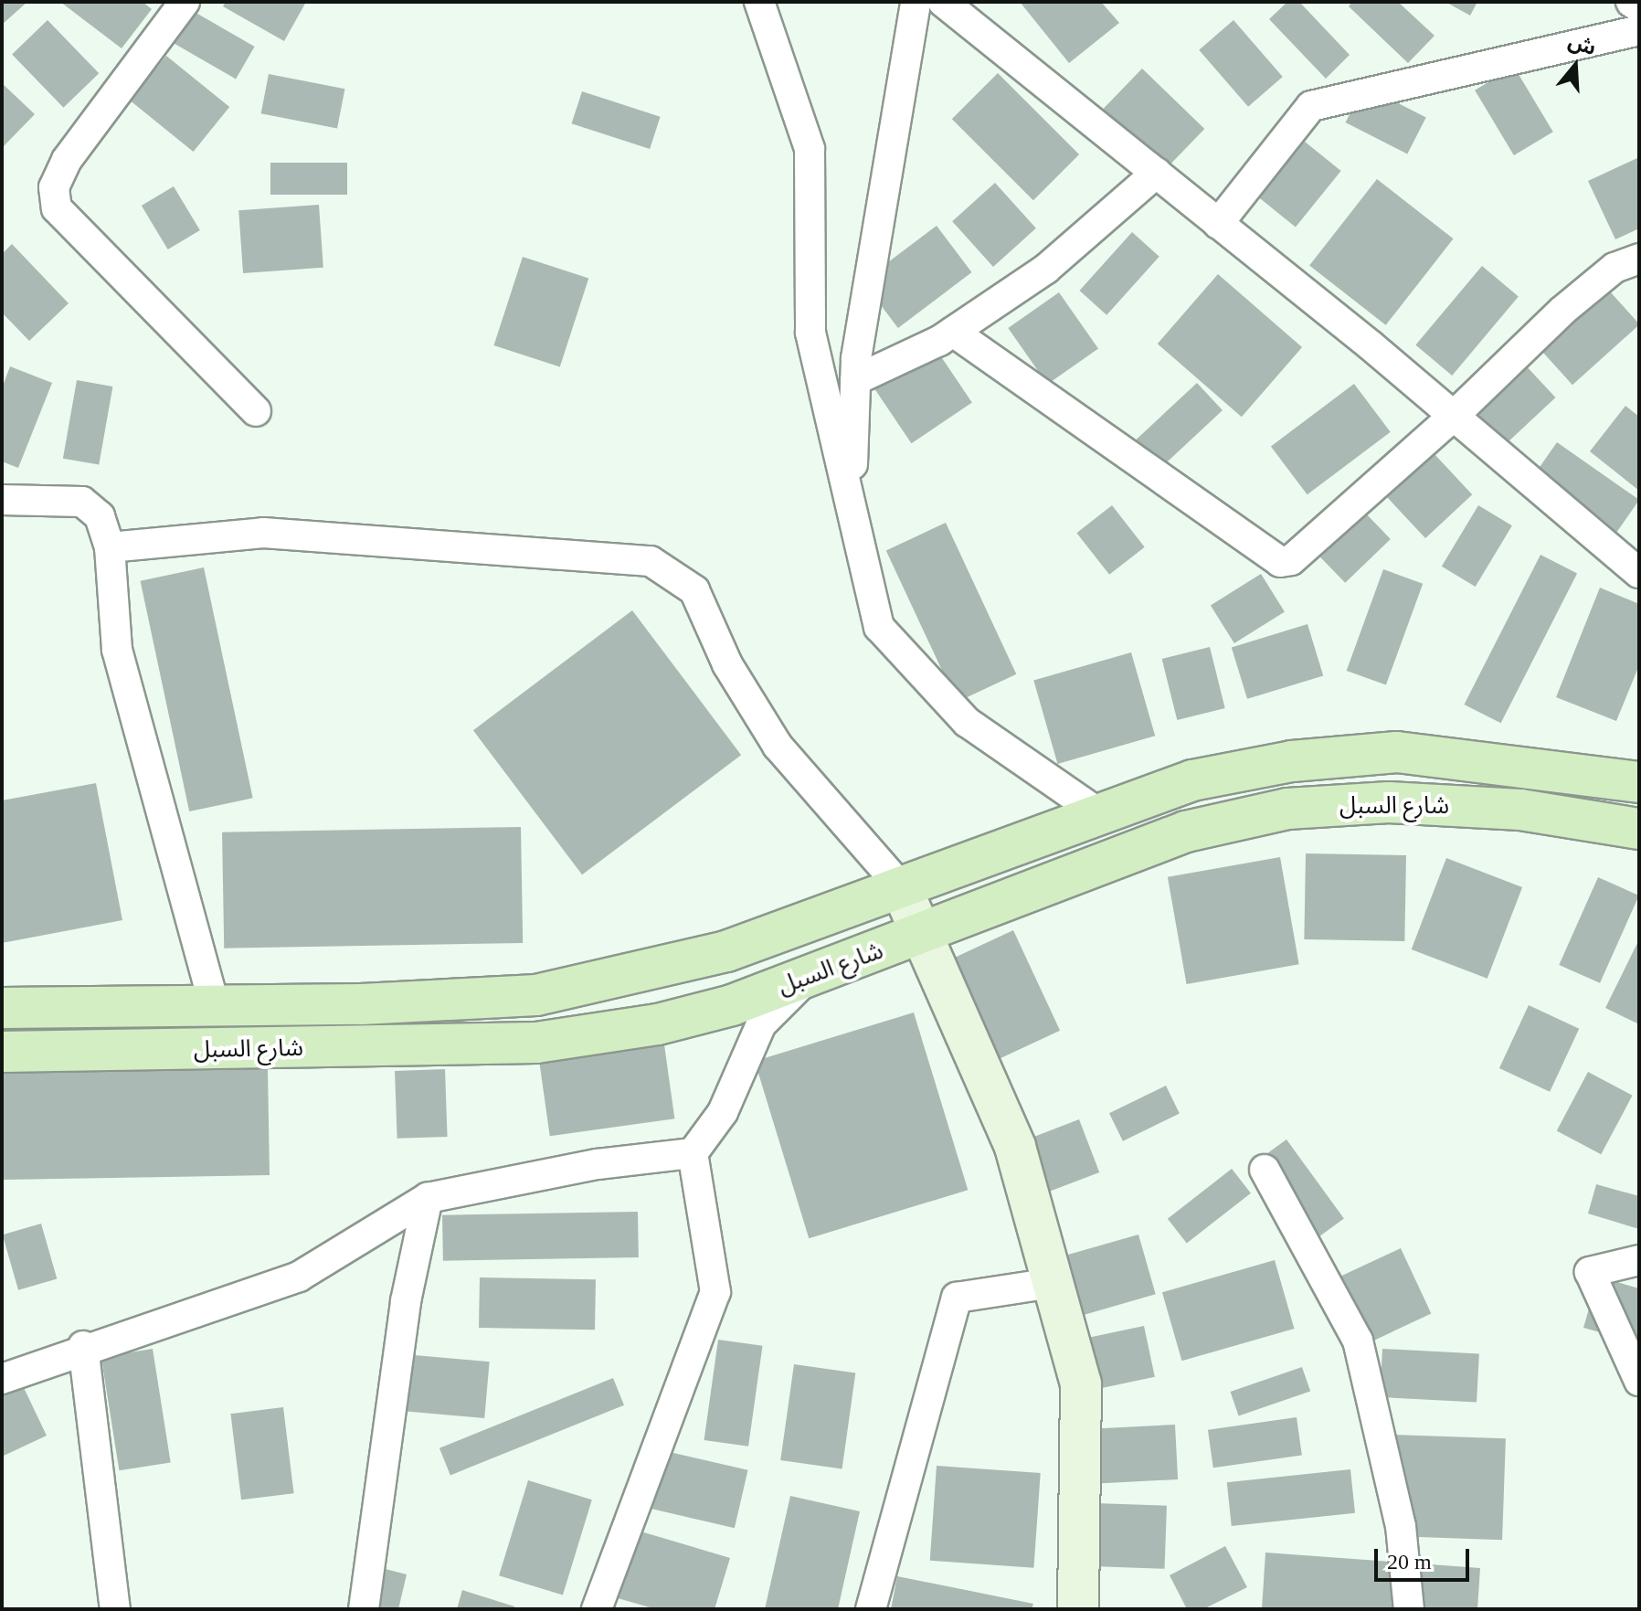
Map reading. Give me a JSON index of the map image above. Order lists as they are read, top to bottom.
{
  "streets": {
    "main road": ["شارع السبل"]
  },
  "scale_bar": "20 m",
  "north": "top"
}
